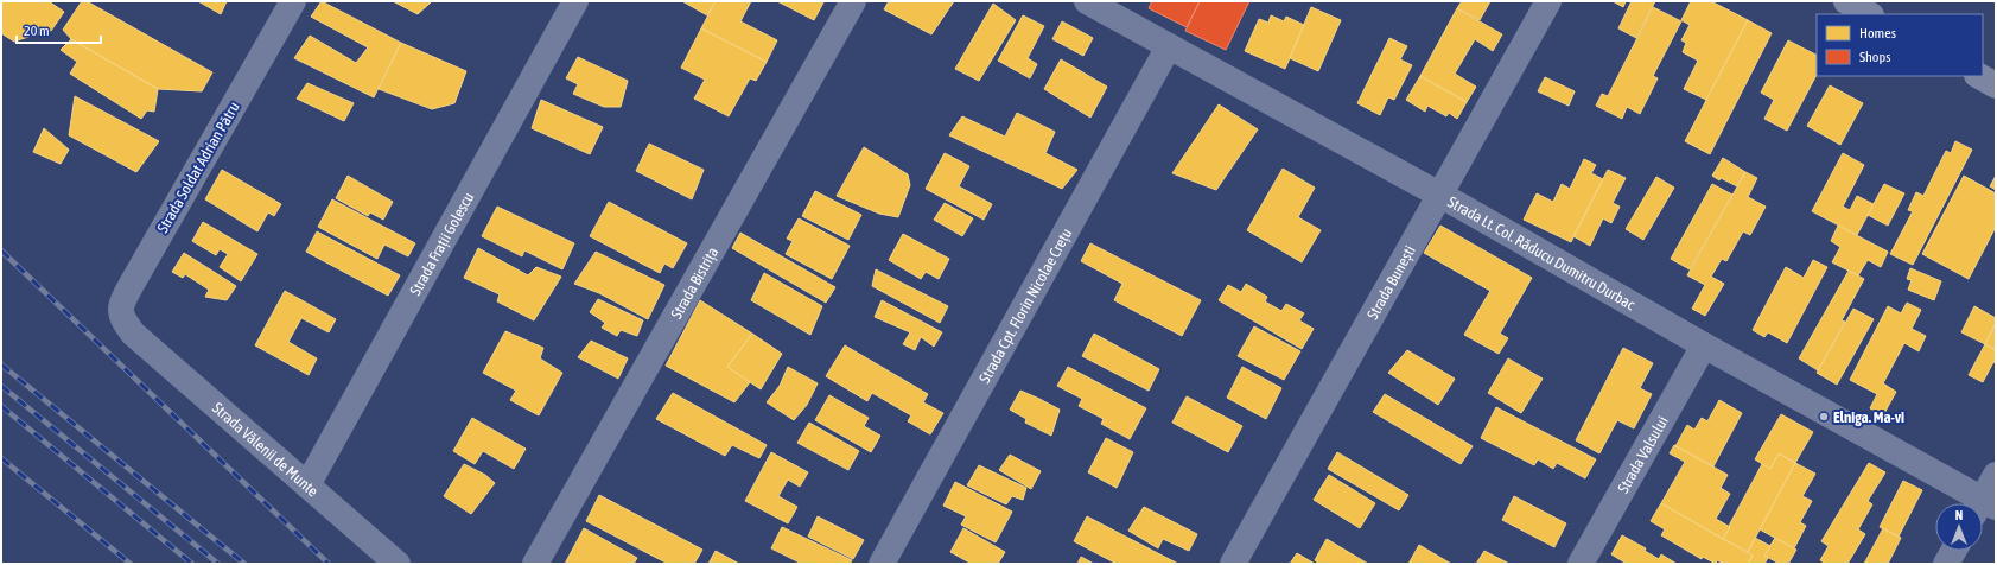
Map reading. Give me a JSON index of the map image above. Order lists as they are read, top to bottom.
{
  "streets": {
    "street": [
      "Strada Soldat Adrian Pătru",
      "Strada Frații Golescu",
      "Strada Lt. Col. Răducu Dumitru Durbac",
      "Strada Bistrița",
      "Strada Bunești",
      "Strada Cpt. Florin Nicolae Crețu",
      "Strada Vălenii de Munte",
      "Strada Valsului"
    ]
  },
  "crossings": [
    ["Strada Soldat Adrian Pătru", "Strada Vălenii de Munte"],
    ["Strada Frații Golescu", "Strada Vălenii de Munte"],
    ["Strada Lt. Col. Răducu Dumitru Durbac", "Strada Bunești"],
    ["Strada Lt. Col. Răducu Dumitru Durbac", "Strada Cpt. Florin Nicolae Crețu"],
    ["Strada Lt. Col. Răducu Dumitru Durbac", "Strada Valsului"]
  ],
  "places": ["Elniga. Ma-vi"],
  "legend": ["Homes", "Shops"],
  "scale_bar": "20 m",
  "north": "top"
}
